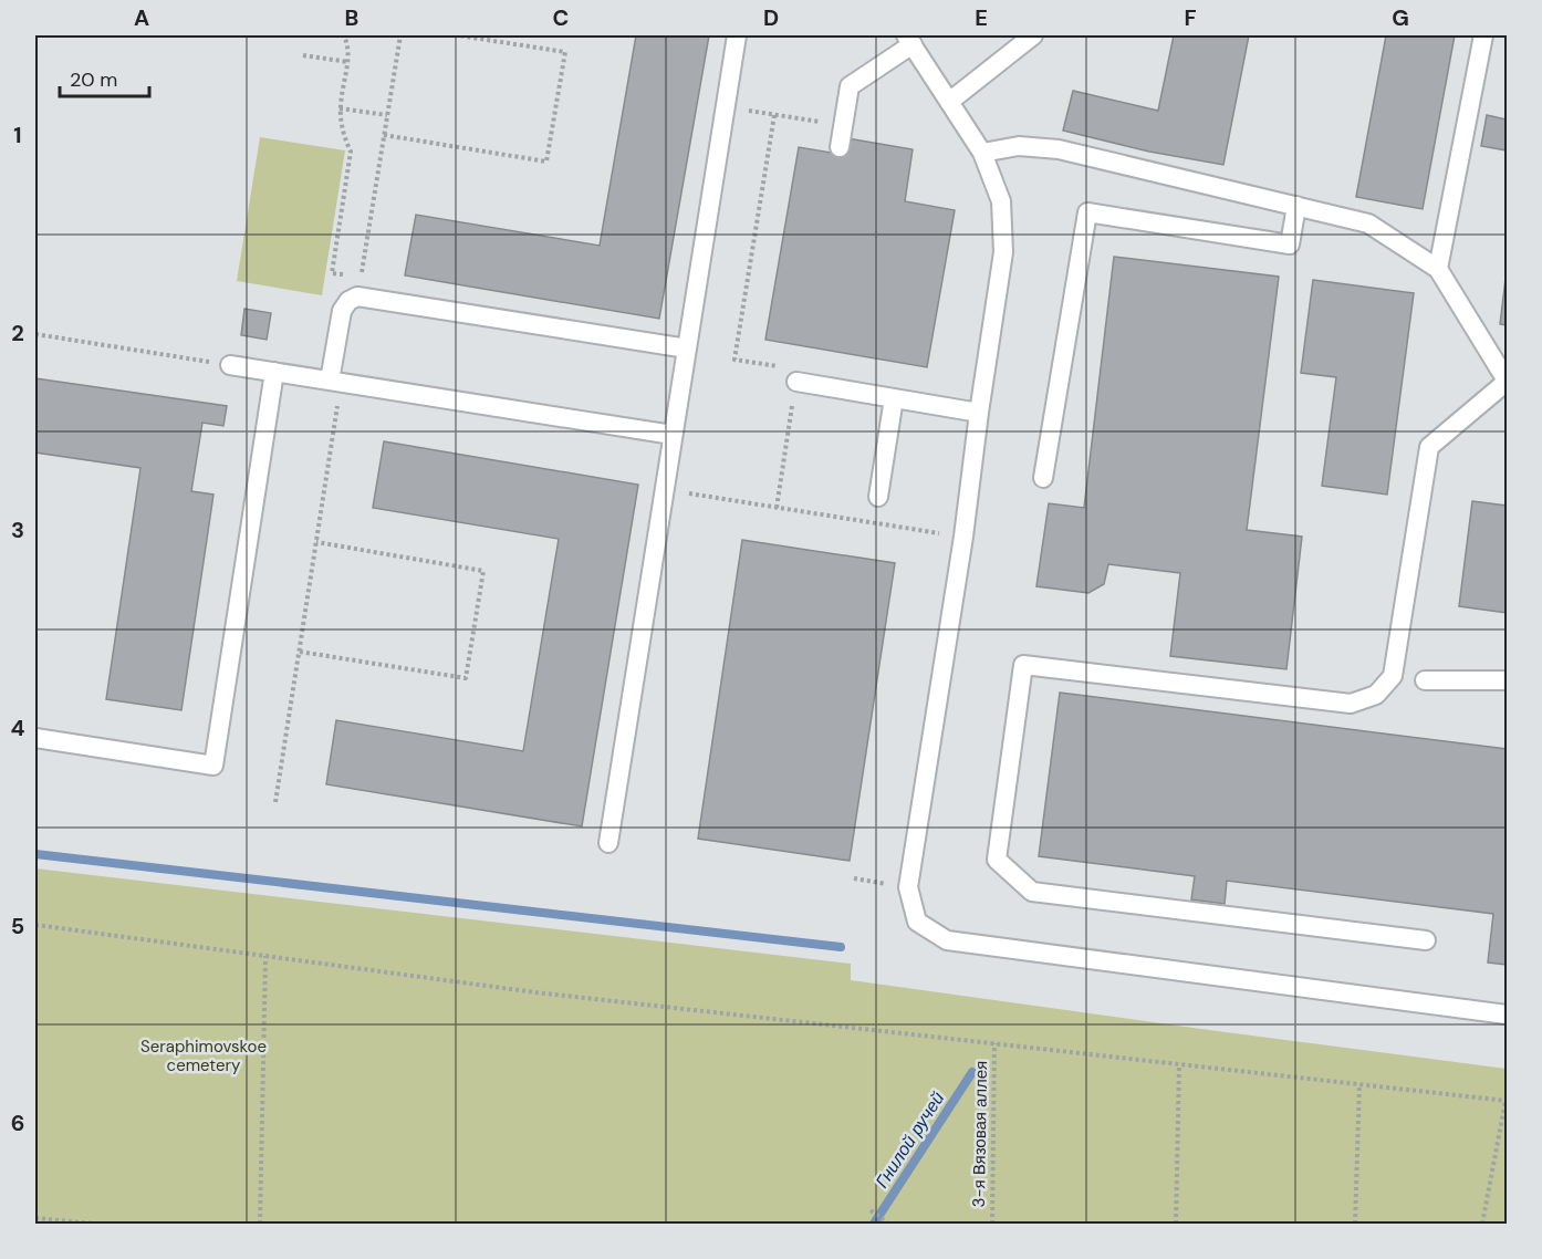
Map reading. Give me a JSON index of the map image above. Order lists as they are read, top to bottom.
{
  "streets": {
    "path": ["3-я Вязовая аллея"]
  },
  "water": ["Гнилой ручей"],
  "parks": ["Seraphimovskoe cemetery"],
  "scale_bar": "20 m",
  "grid": {
    "columns": [
      "A",
      "B",
      "C",
      "D",
      "E",
      "F",
      "G"
    ],
    "rows": [
      "1",
      "2",
      "3",
      "4",
      "5",
      "6"
    ]
  }
}
